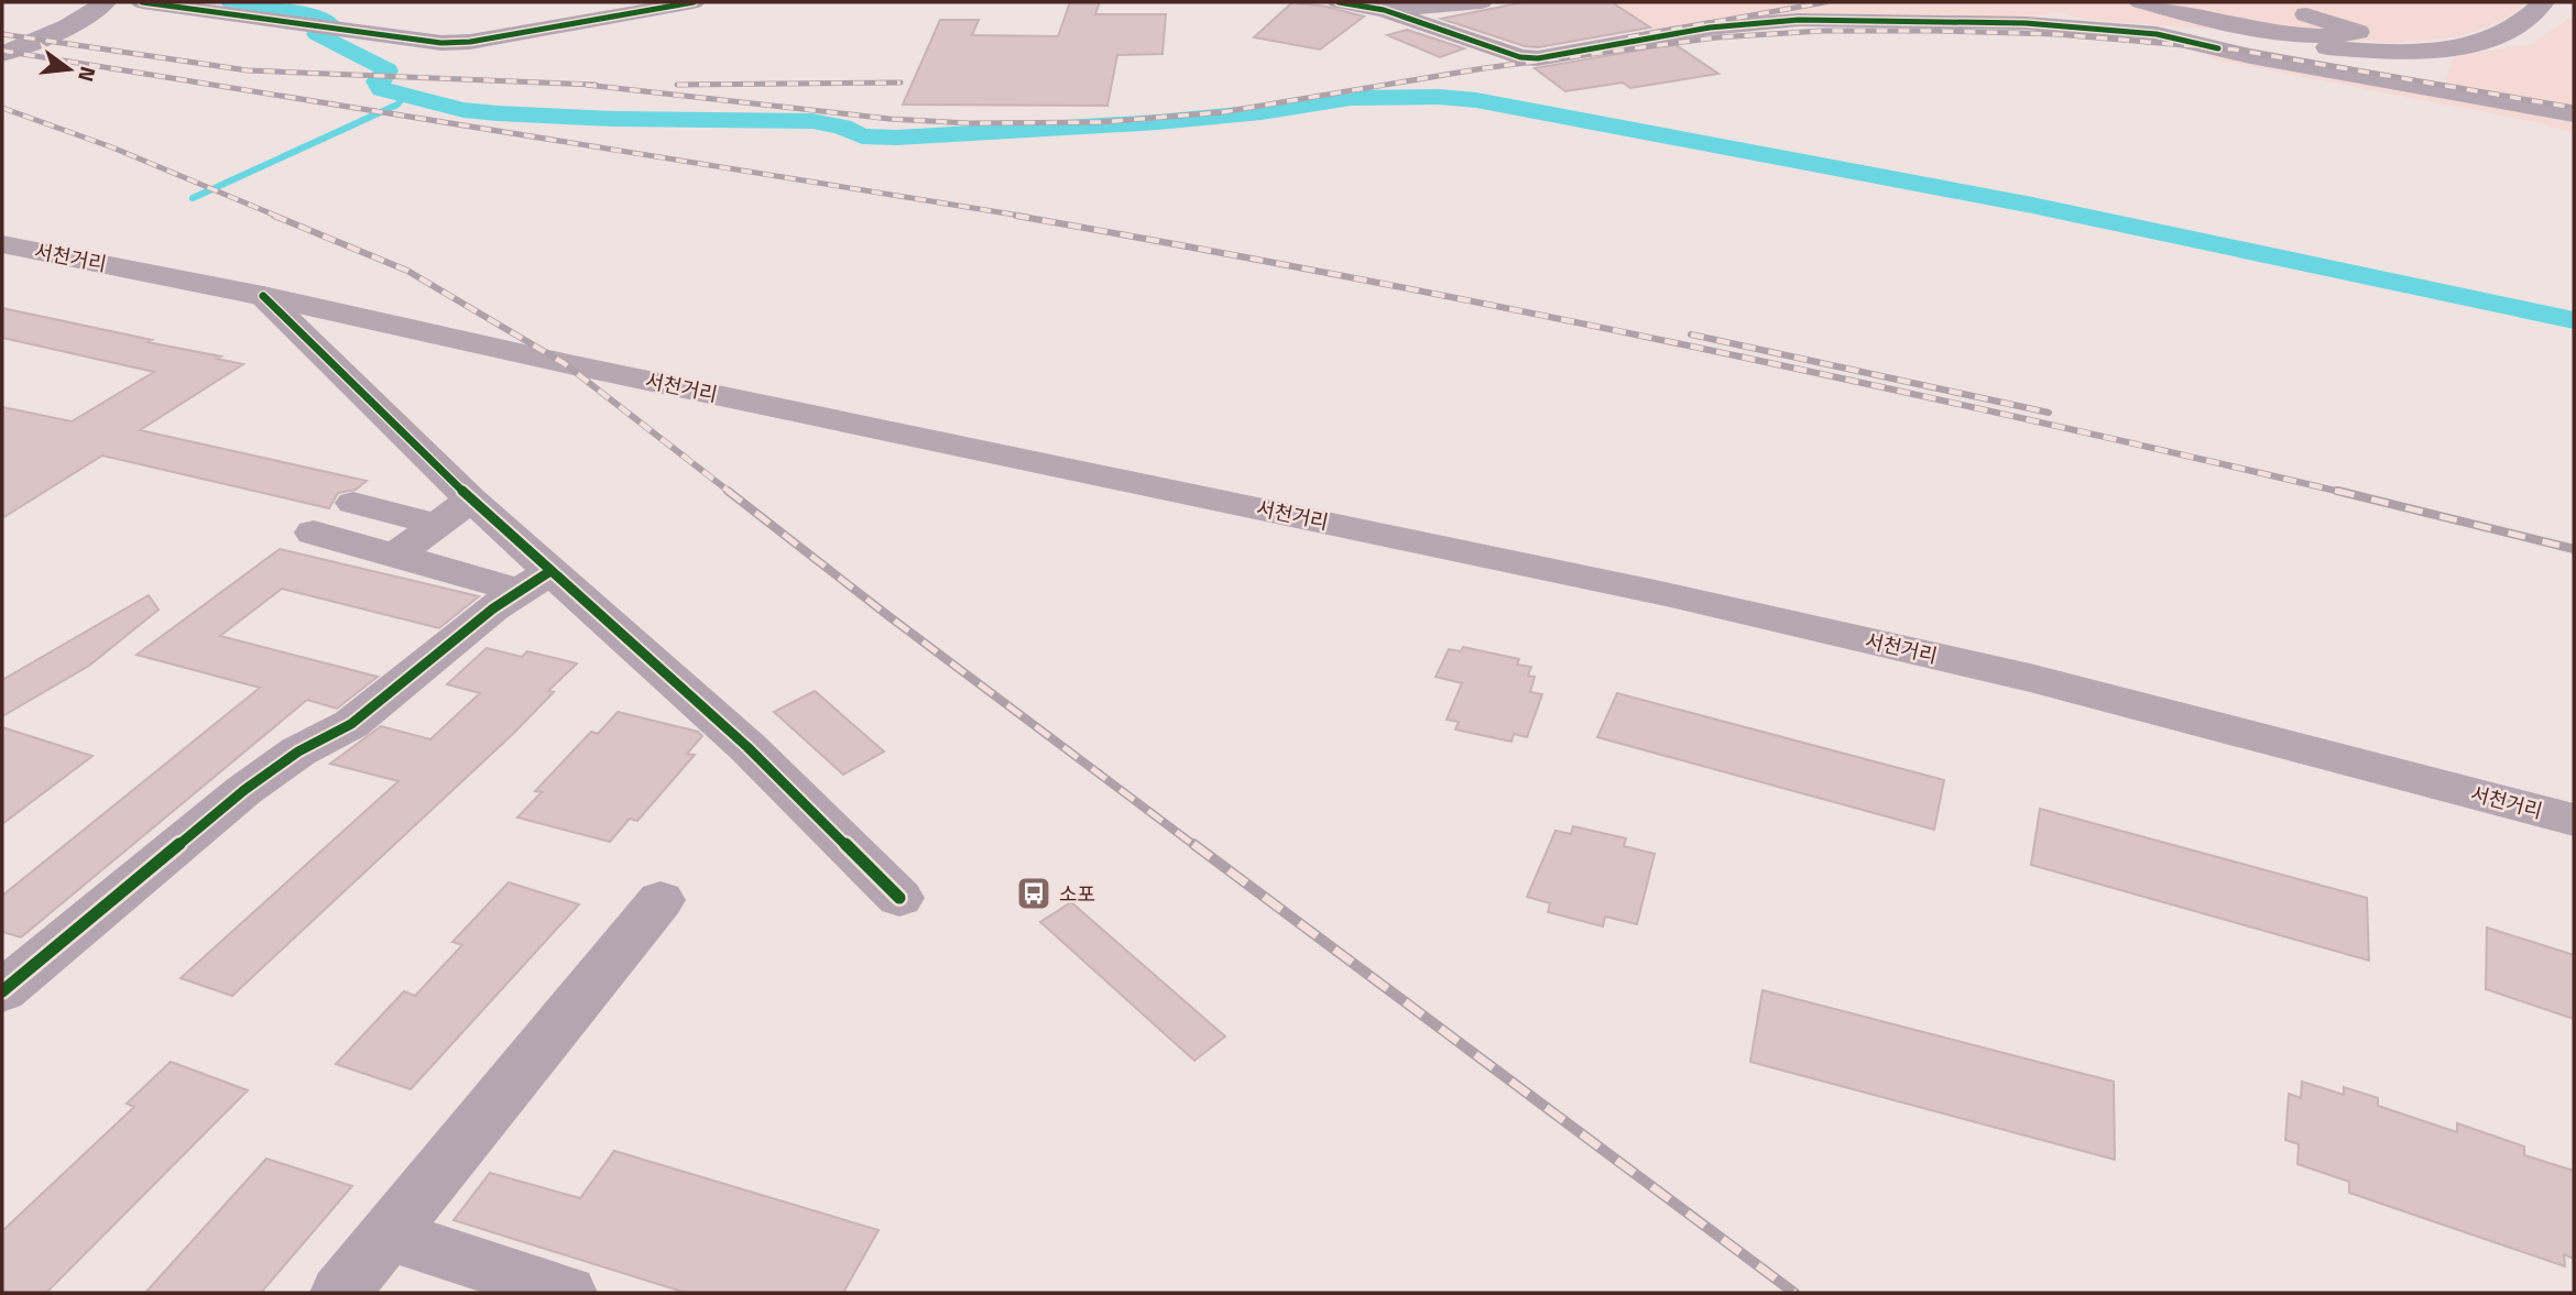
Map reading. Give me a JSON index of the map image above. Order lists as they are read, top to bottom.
{
  "streets": {
    "main road": ["서천거리"]
  },
  "places": {
    "bus stop": ["소포"]
  },
  "north": "right"
}
